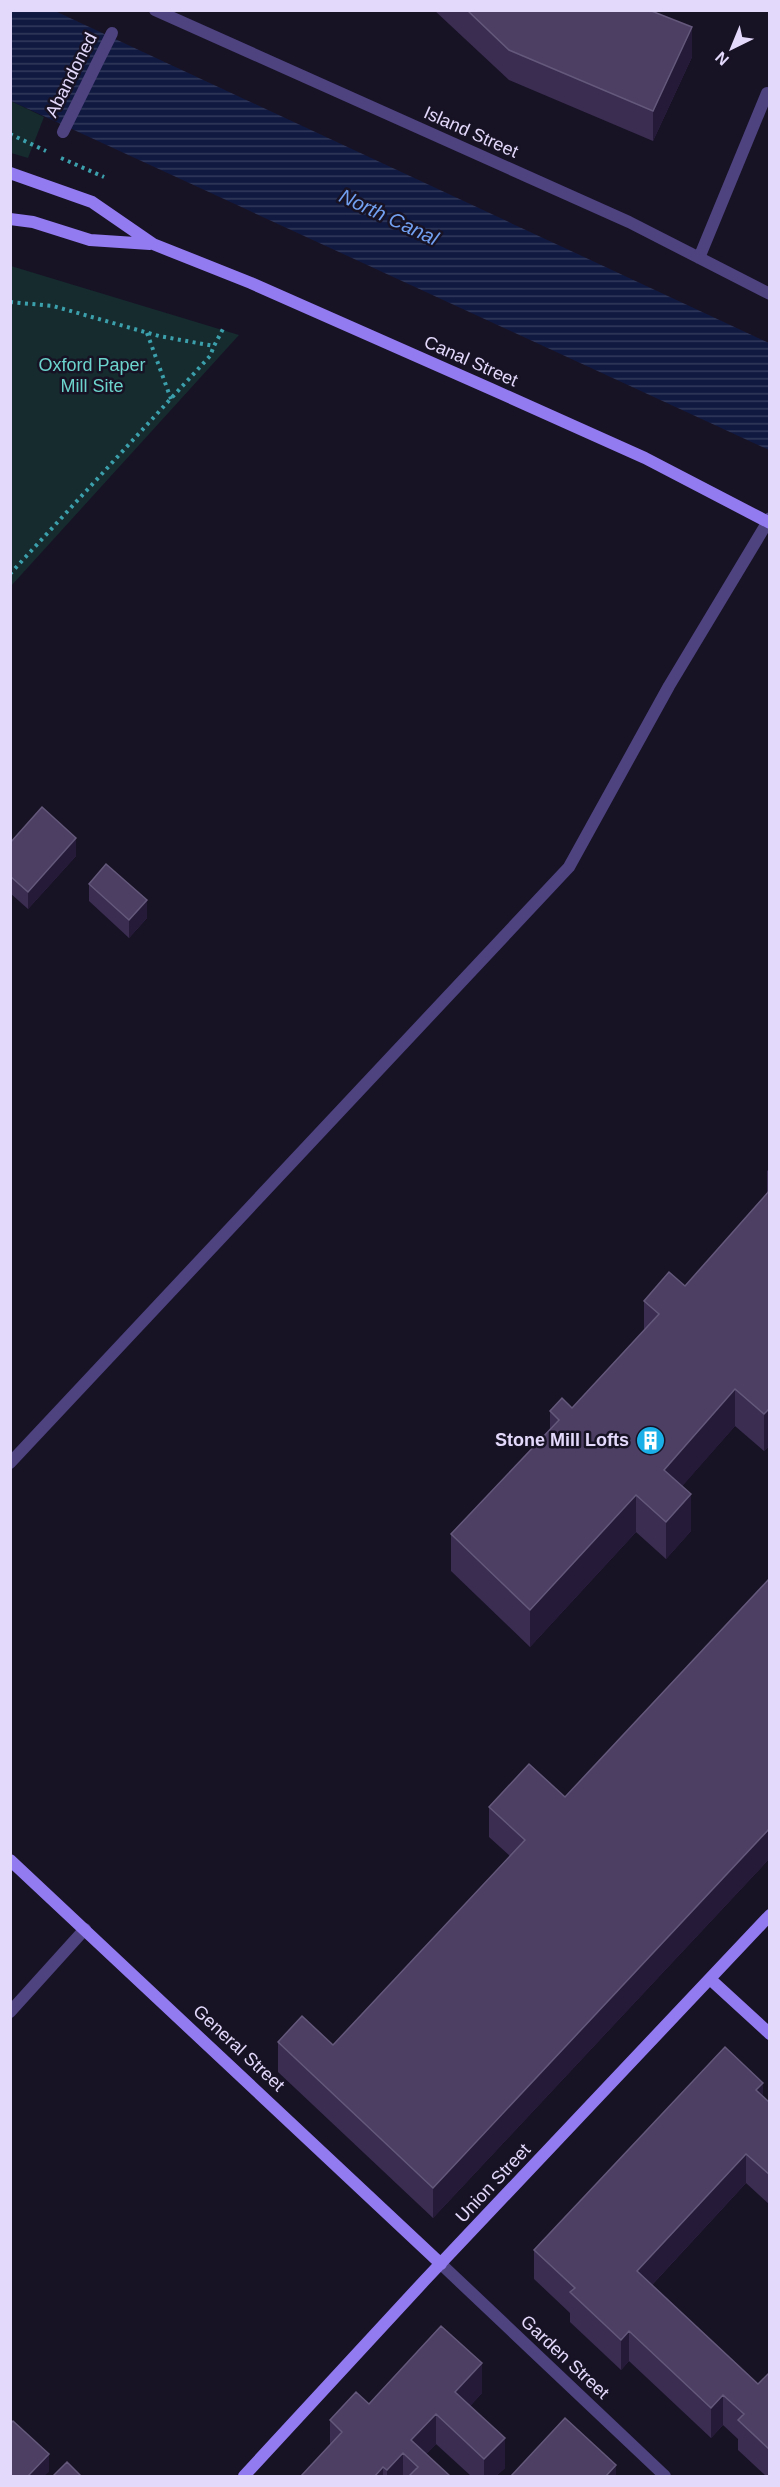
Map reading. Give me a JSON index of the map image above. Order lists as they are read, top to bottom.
{
  "streets": {
    "main road": ["Canal Street", "General Street", "Union Street"],
    "street": ["Abandoned", "Island Street", "Garden Street"]
  },
  "crossings": [
    ["General Street", "Union Street"],
    ["General Street", "Garden Street"],
    ["Union Street", "Garden Street"]
  ],
  "water": ["North Canal"],
  "parks": ["Oxford Paper Mill Site"],
  "places": {
    "building": ["Stone Mill Lofts"]
  },
  "north": "bottom left"
}
